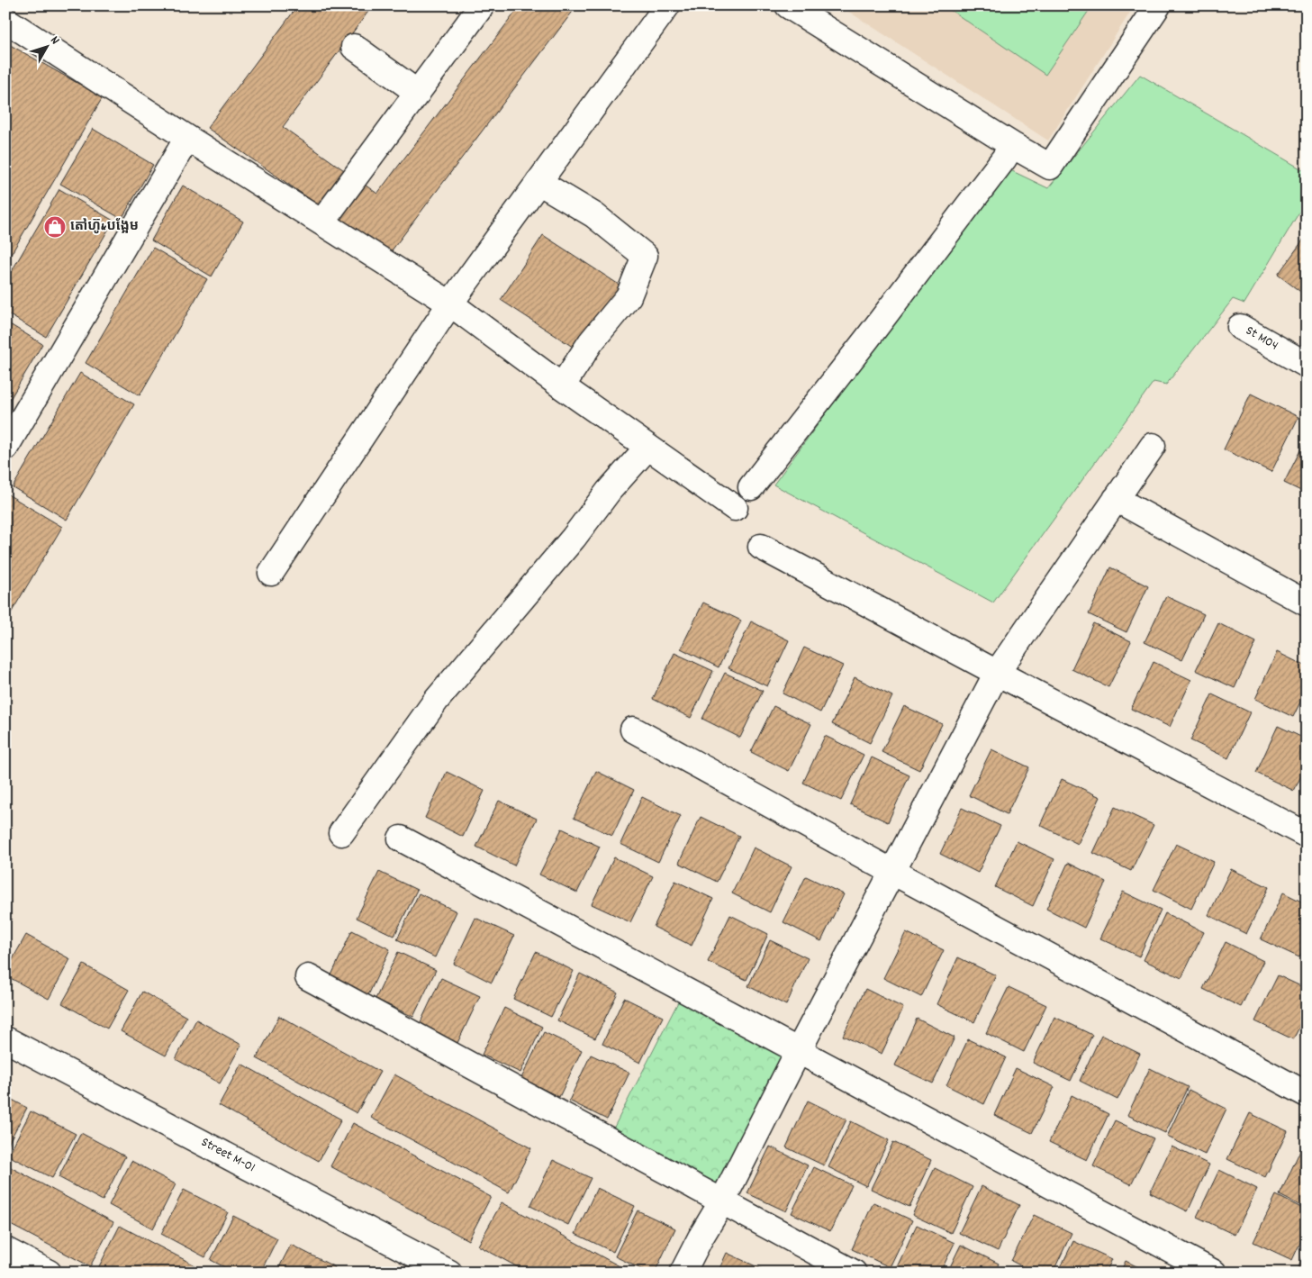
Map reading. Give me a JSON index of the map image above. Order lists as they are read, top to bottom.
{
  "streets": {
    "street": ["St M04", "Street M-01"]
  },
  "places": {
    "shop": ["តៅហ៊ូ&បង្អែម"]
  },
  "north": "top right"
}
